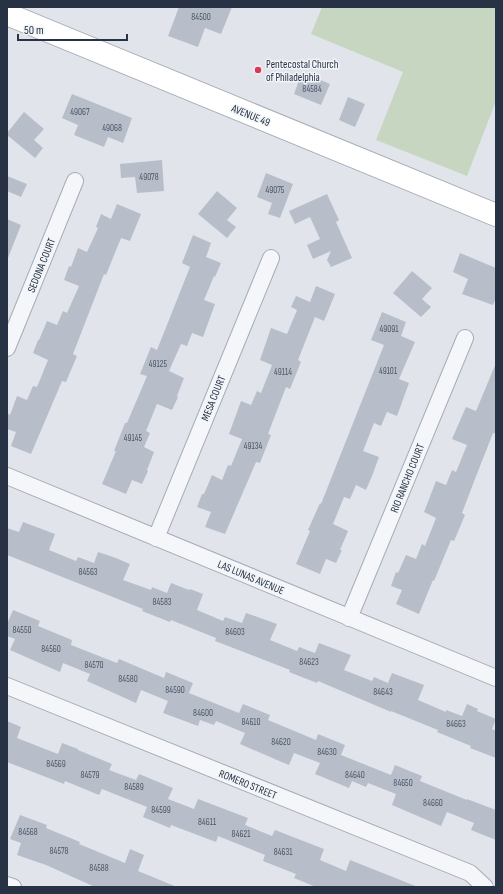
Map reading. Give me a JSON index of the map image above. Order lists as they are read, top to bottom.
{
  "streets": {
    "street": [
      "AVENUE 49",
      "SEDONA COURT",
      "MESA COURT",
      "RIO RANCHO COURT",
      "LAS LUNAS AVENUE",
      "ROMERO STREET"
    ]
  },
  "crossings": [
    ["MESA COURT", "LAS LUNAS AVENUE"],
    ["RIO RANCHO COURT", "LAS LUNAS AVENUE"]
  ],
  "places": ["Pentecostal Church of Philadelphia"],
  "house_numbers": [
    "84500",
    "84584",
    "49067",
    "49068",
    "49078",
    "49075",
    "49091",
    "49125",
    "49101",
    "49114",
    "49145",
    "49134",
    "84563",
    "84583",
    "84550",
    "84603",
    "84560",
    "84623",
    "84570",
    "84580",
    "84590",
    "84643",
    "84600",
    "84610",
    "84663",
    "84620",
    "84630",
    "84569",
    "84579",
    "84640",
    "84650",
    "84589",
    "84660",
    "84599",
    "84611",
    "84568",
    "84621",
    "84578",
    "84631",
    "84588"
  ],
  "scale_bar": "50 m"
}
